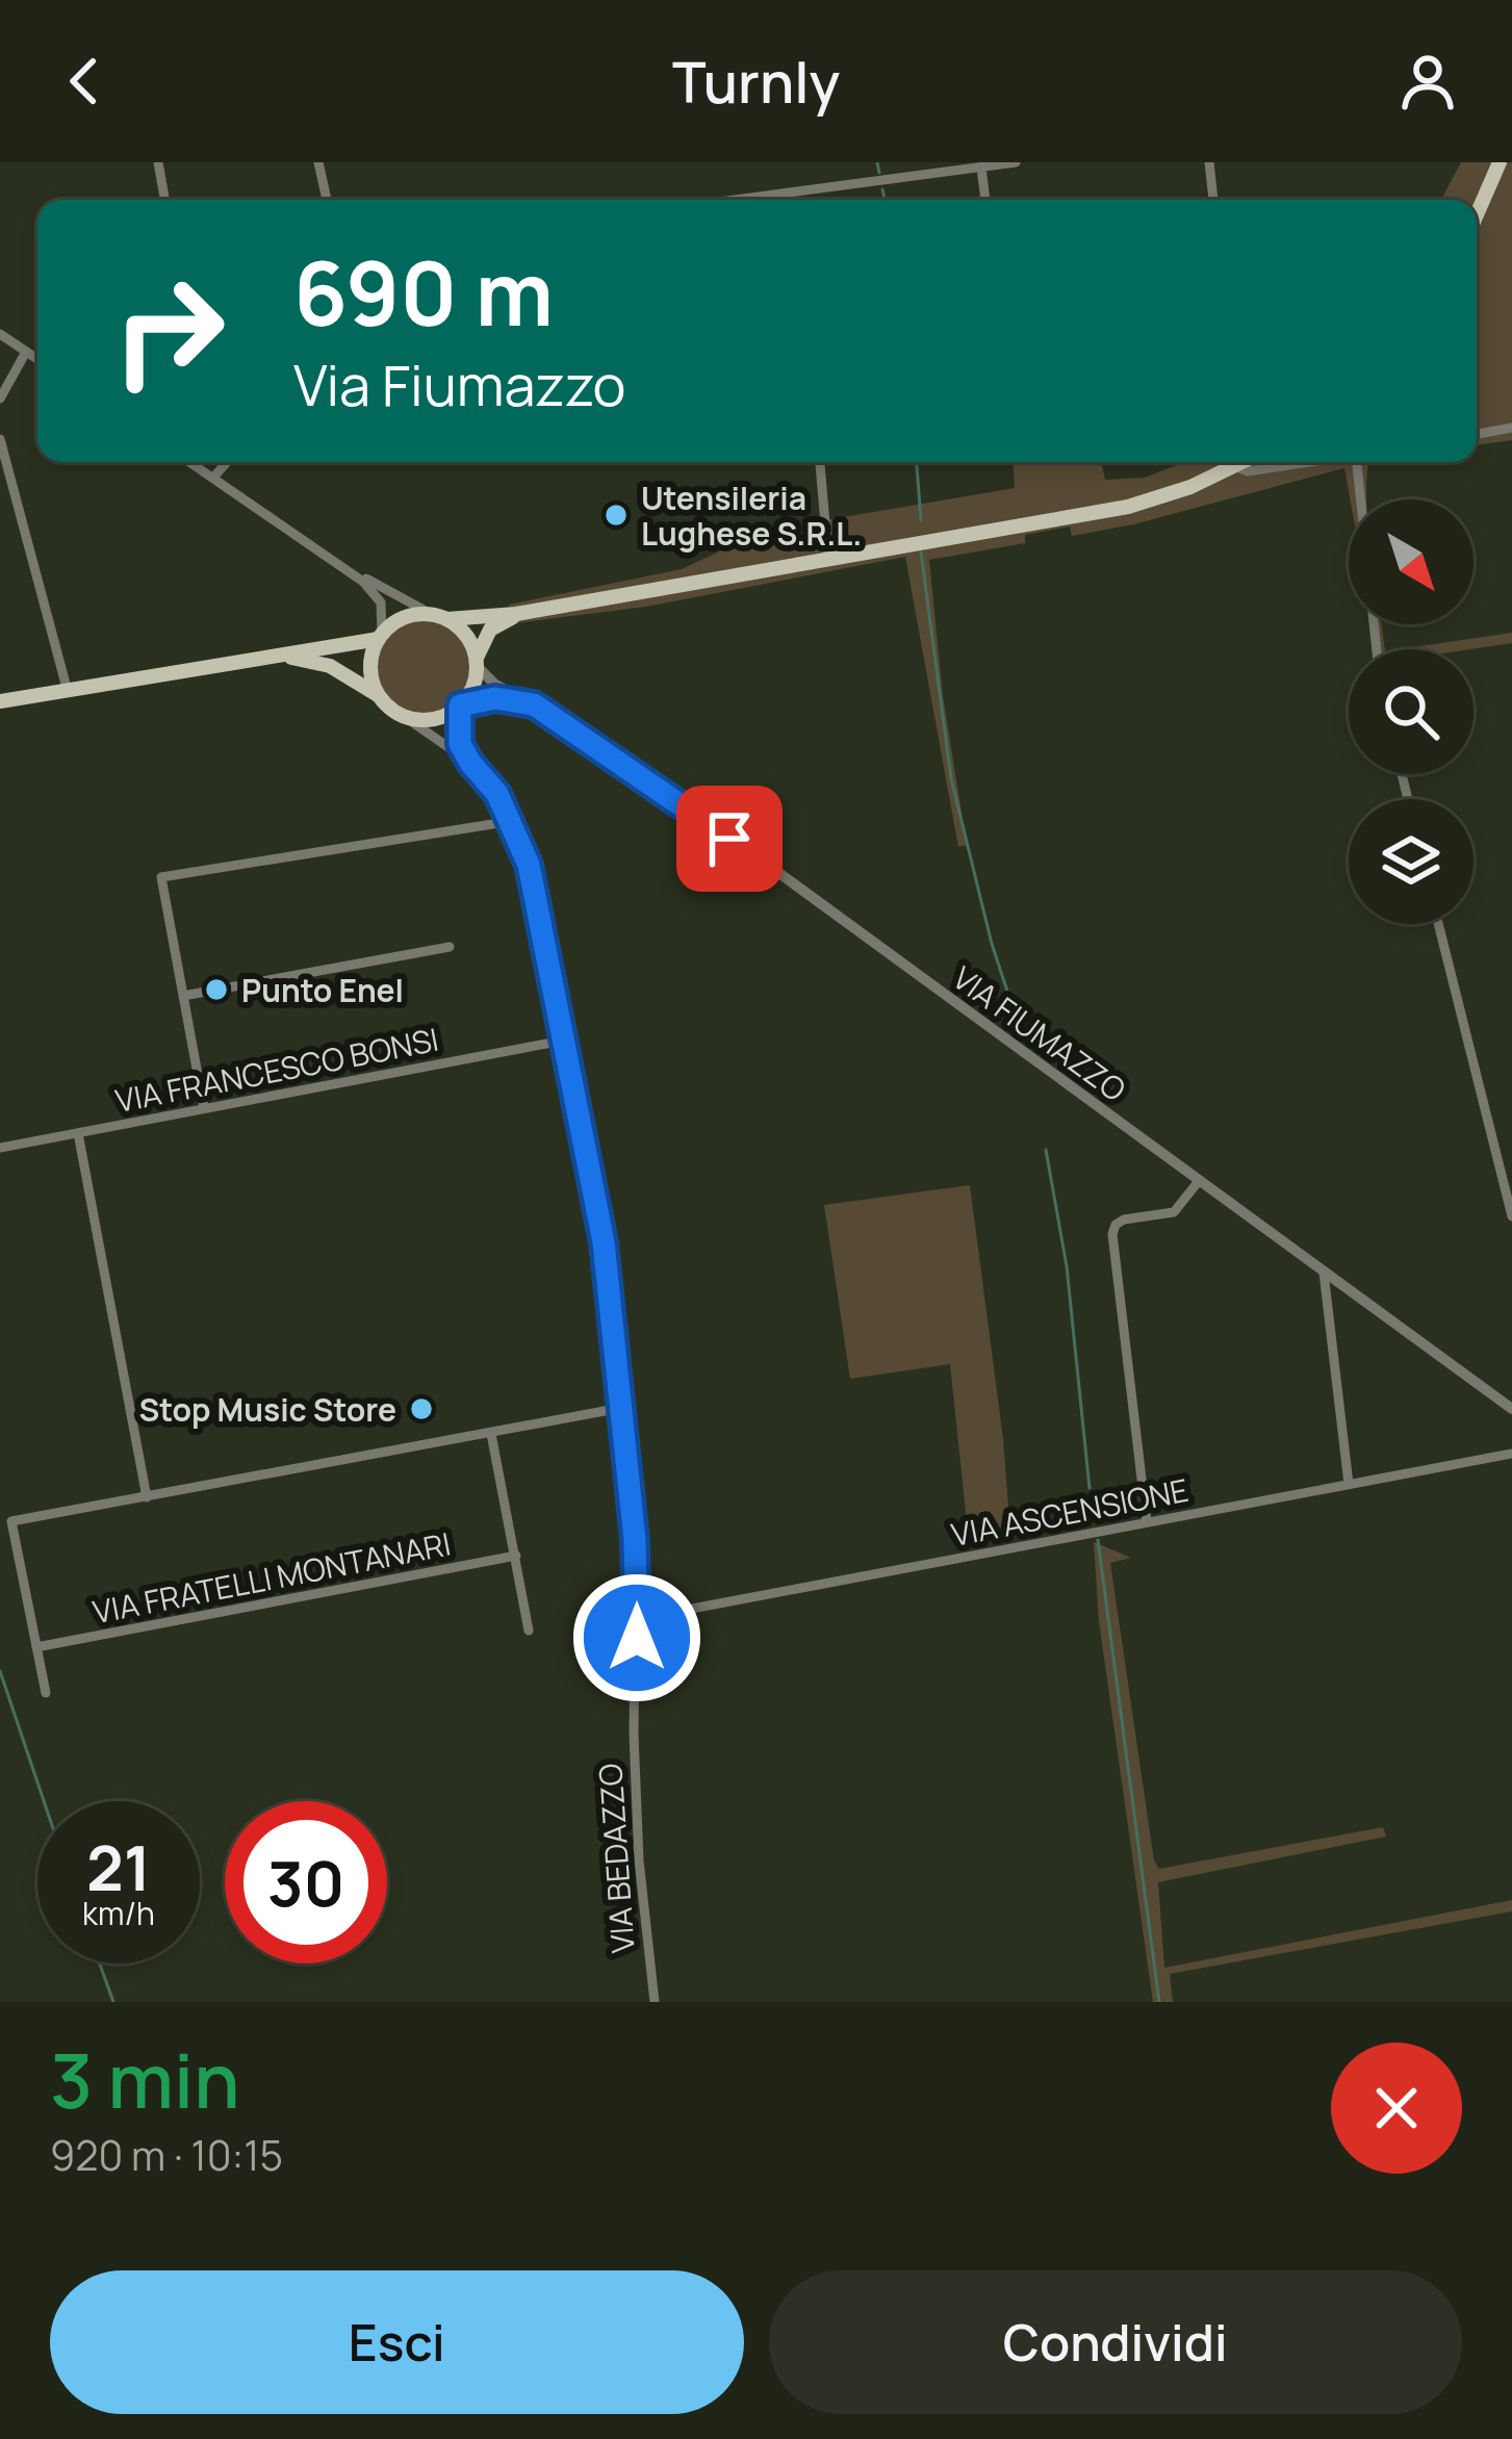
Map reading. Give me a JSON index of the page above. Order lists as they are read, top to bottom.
{
  "streets": {
    "street": [
      "VIA FIUMAZZO",
      "VIA FRANCESCO BONSI",
      "VIA ASCENSIONE",
      "VIA FRATELLI MONTANARI",
      "VIA BEDAZZO"
    ]
  },
  "crossings": [
    ["VIA FIUMAZZO", "VIA BEDAZZO"],
    ["VIA FRANCESCO BONSI", "VIA BEDAZZO"],
    ["VIA ASCENSIONE", "VIA BEDAZZO"]
  ],
  "places": ["Utensileria Lughese S.R.L.", "Punto Enel", "Stop Music Store"],
  "north": "bottom right",
  "page": {
    "header": "Turnly",
    "turn": ["690 m", "Via Fiumazzo"],
    "speed": "21 km/h",
    "limit": "30",
    "heading": ["3 min", "920 m · 10:15"],
    "buttons": ["Esci", "Condividi"]
  }
}
